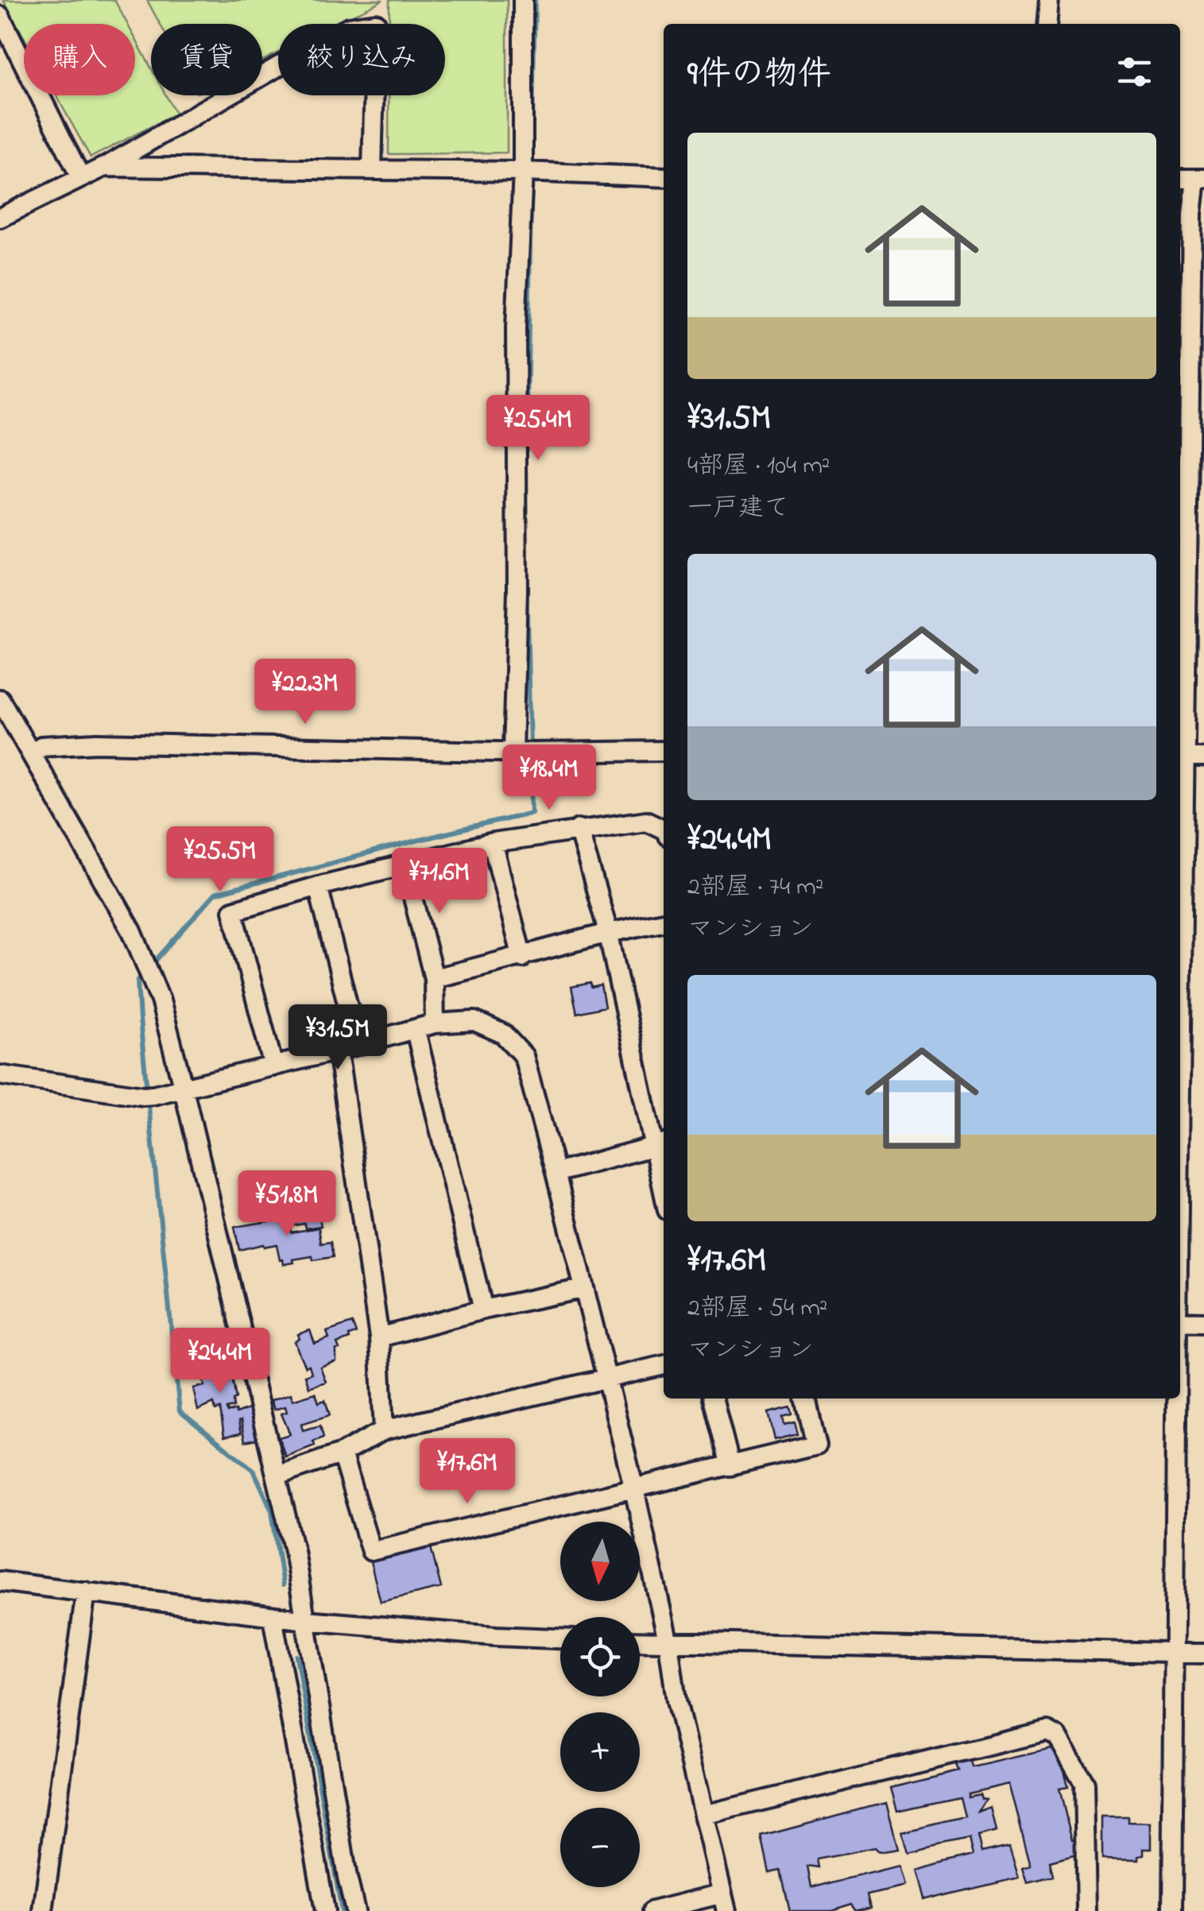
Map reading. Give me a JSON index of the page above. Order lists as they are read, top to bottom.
{
  "north": "bottom",
  "page": {
    "chip": ["購入", "賃貸", "絞り込み"],
    "heading": "9件の物件",
    "list": [
      {
        "name": "¥31.5M",
        "note": "4部屋 · 104 m² · 一戸建て"
      },
      {
        "name": "¥24.4M",
        "note": "2部屋 · 74 m² · マンション"
      },
      {
        "name": "¥17.6M",
        "note": "2部屋 · 54 m² · マンション"
      }
    ],
    "price": [
      "¥25.4M",
      "¥22.3M",
      "¥18.4M",
      "¥25.5M",
      "¥71.6M",
      "¥31.5M",
      "¥51.8M",
      "¥24.4M",
      "¥17.6M"
    ],
    "map_buttons": ["+", "−"]
  }
}
